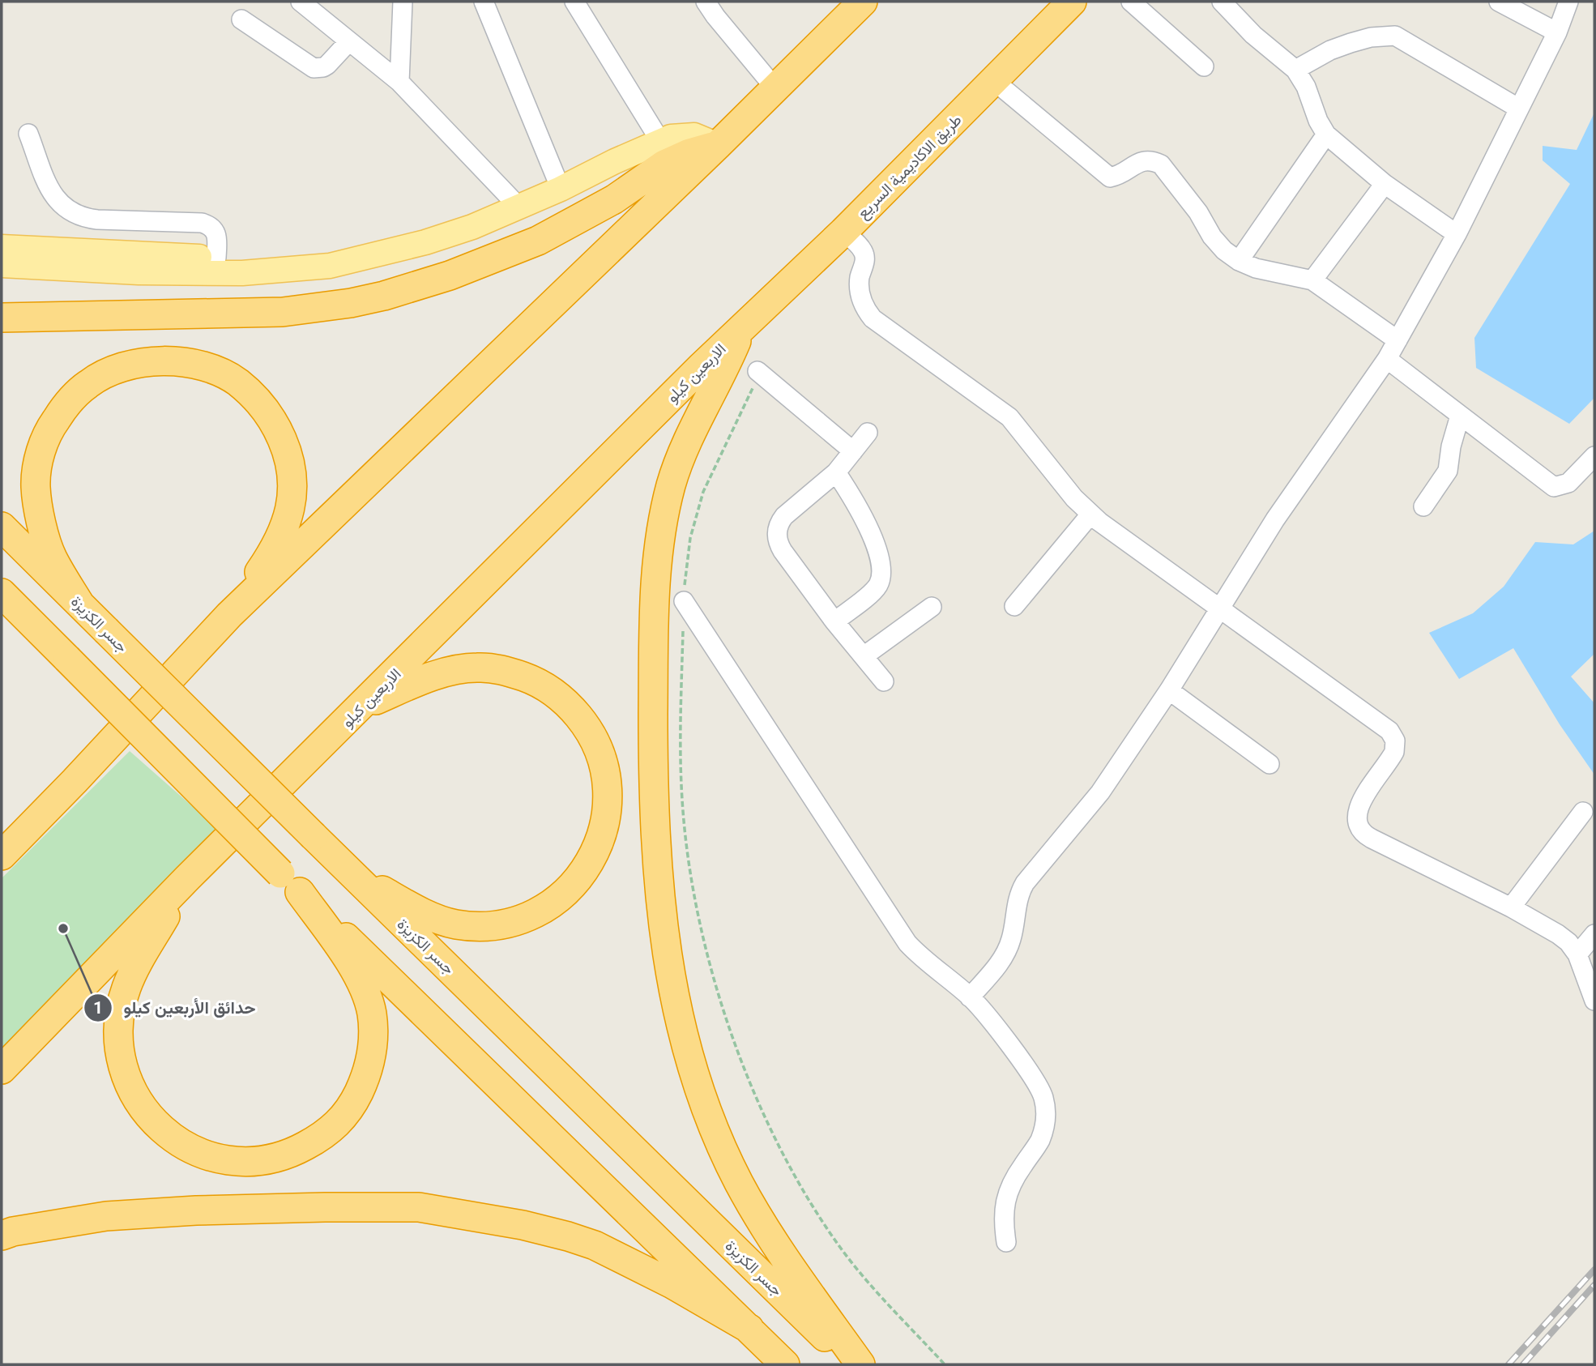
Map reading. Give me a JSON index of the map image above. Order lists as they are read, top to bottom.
{
  "streets": {
    "highway": ["طريق الاكاديمية السريع", "الاربعين كيلو", "جسر الكزيزة"]
  },
  "crossings": [
    ["طريق الاكاديمية السريع", "الاربعين كيلو"]
  ],
  "places": ["حدائق الأربعين كيلو"]
}
